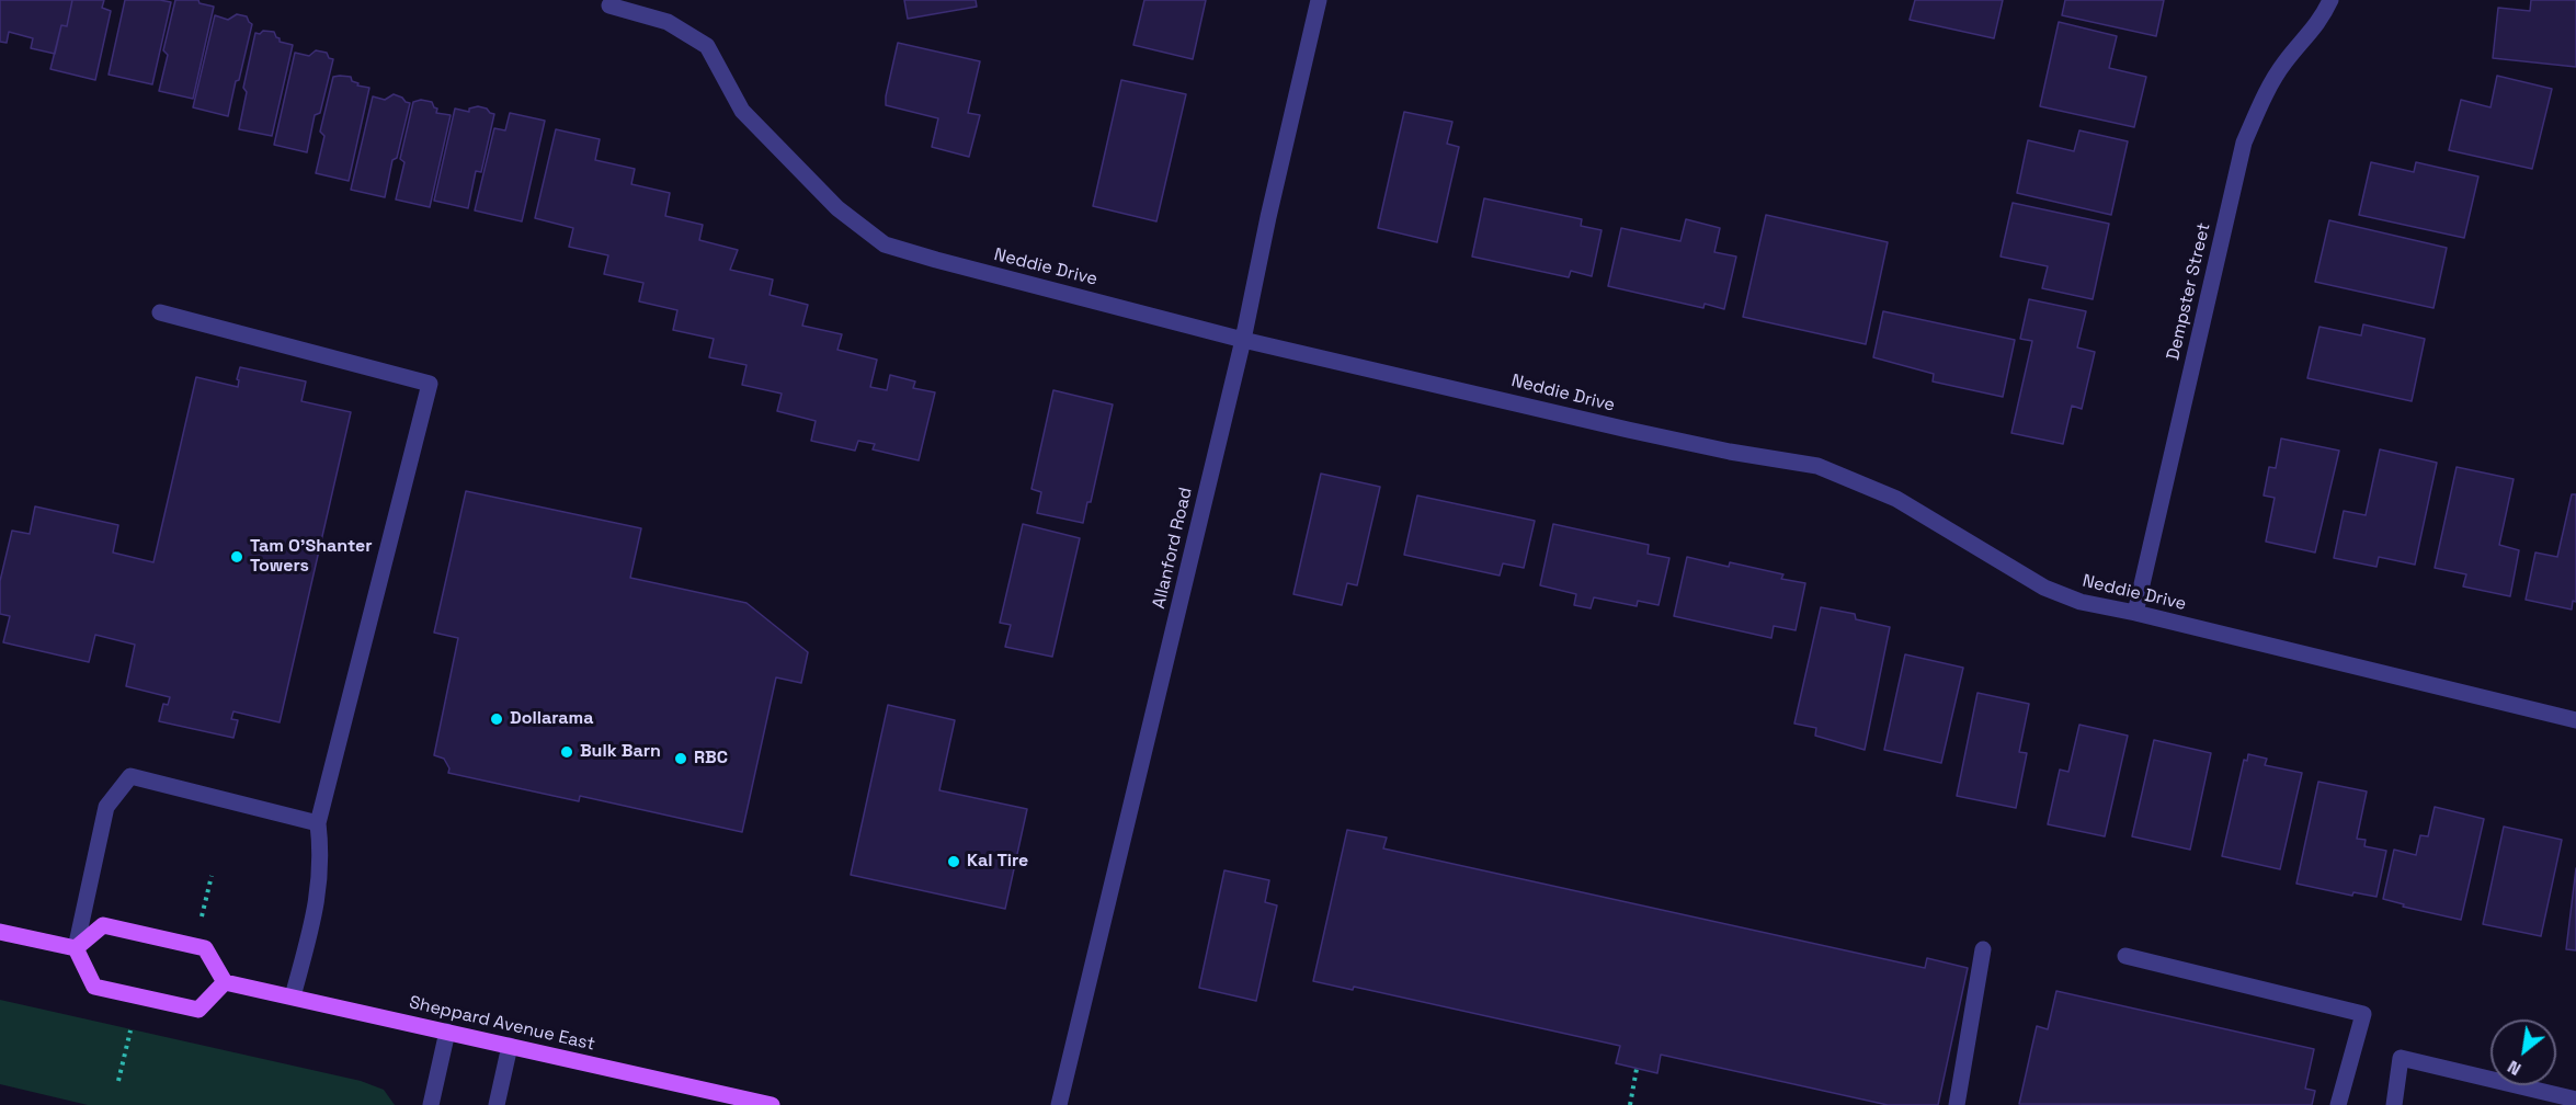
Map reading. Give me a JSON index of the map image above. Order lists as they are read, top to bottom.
{
  "streets": {
    "main road": ["Sheppard Avenue East"],
    "street": ["Neddie Drive", "Dempster Street", "Allanford Road"]
  },
  "crossings": [
    ["Neddie Drive", "Dempster Street"],
    ["Neddie Drive", "Allanford Road"]
  ],
  "places": [
    "Tam O'Shanter Towers",
    "Dollarama",
    "Bulk Barn",
    "RBC",
    "Kal Tire"
  ],
  "north": "bottom left"
}
